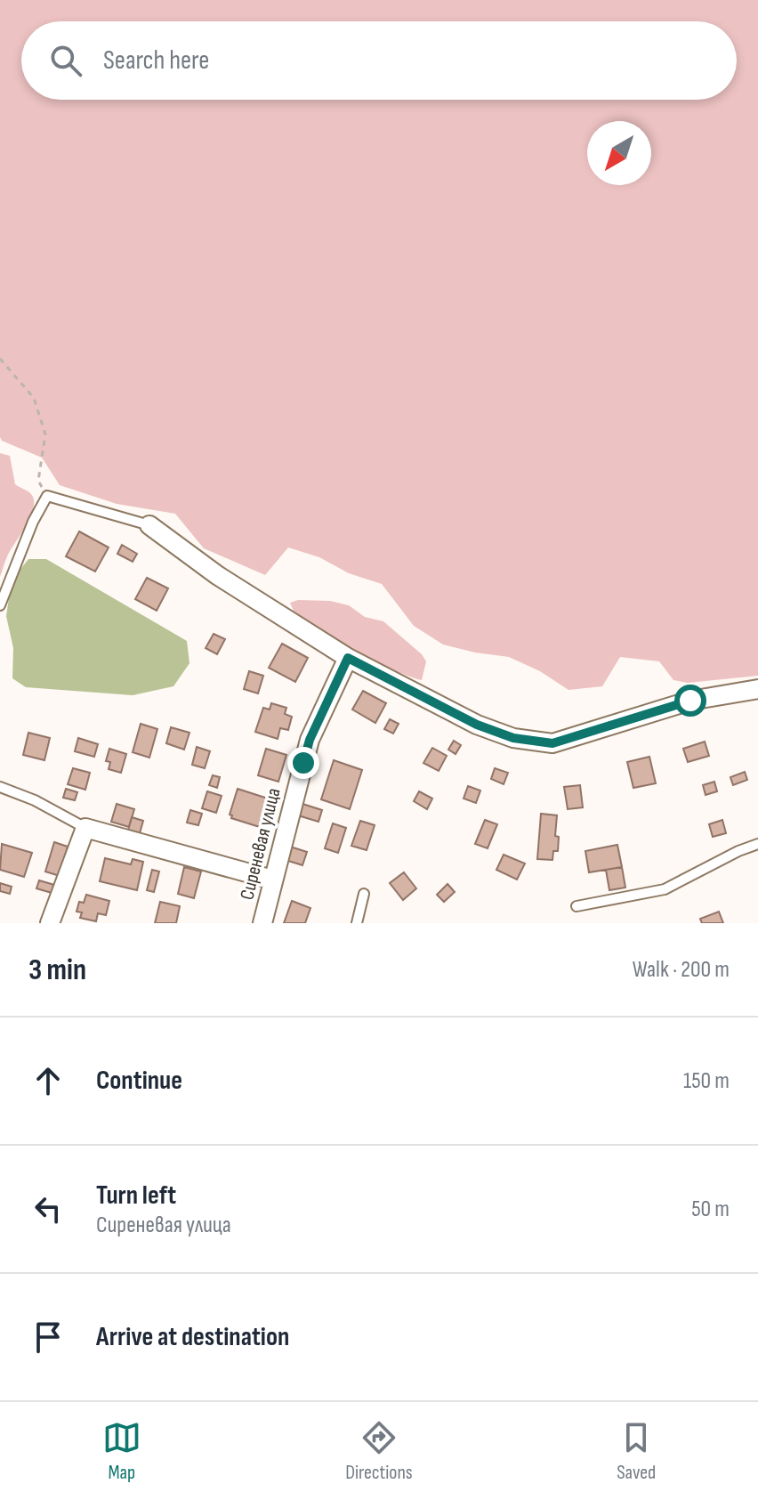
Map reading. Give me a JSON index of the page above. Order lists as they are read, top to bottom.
{
  "streets": {
    "street": ["Сиреневая улица"]
  },
  "north": "bottom left",
  "page": {
    "search": "Search here",
    "heading": ["3 min", "Walk · 200 m"],
    "list": [
      ["Continue", "150 m"],
      ["Turn left", "Сиреневая улица", "50 m"],
      "Arrive at destination"
    ],
    "nav": ["Map", "Directions", "Saved"]
  }
}
